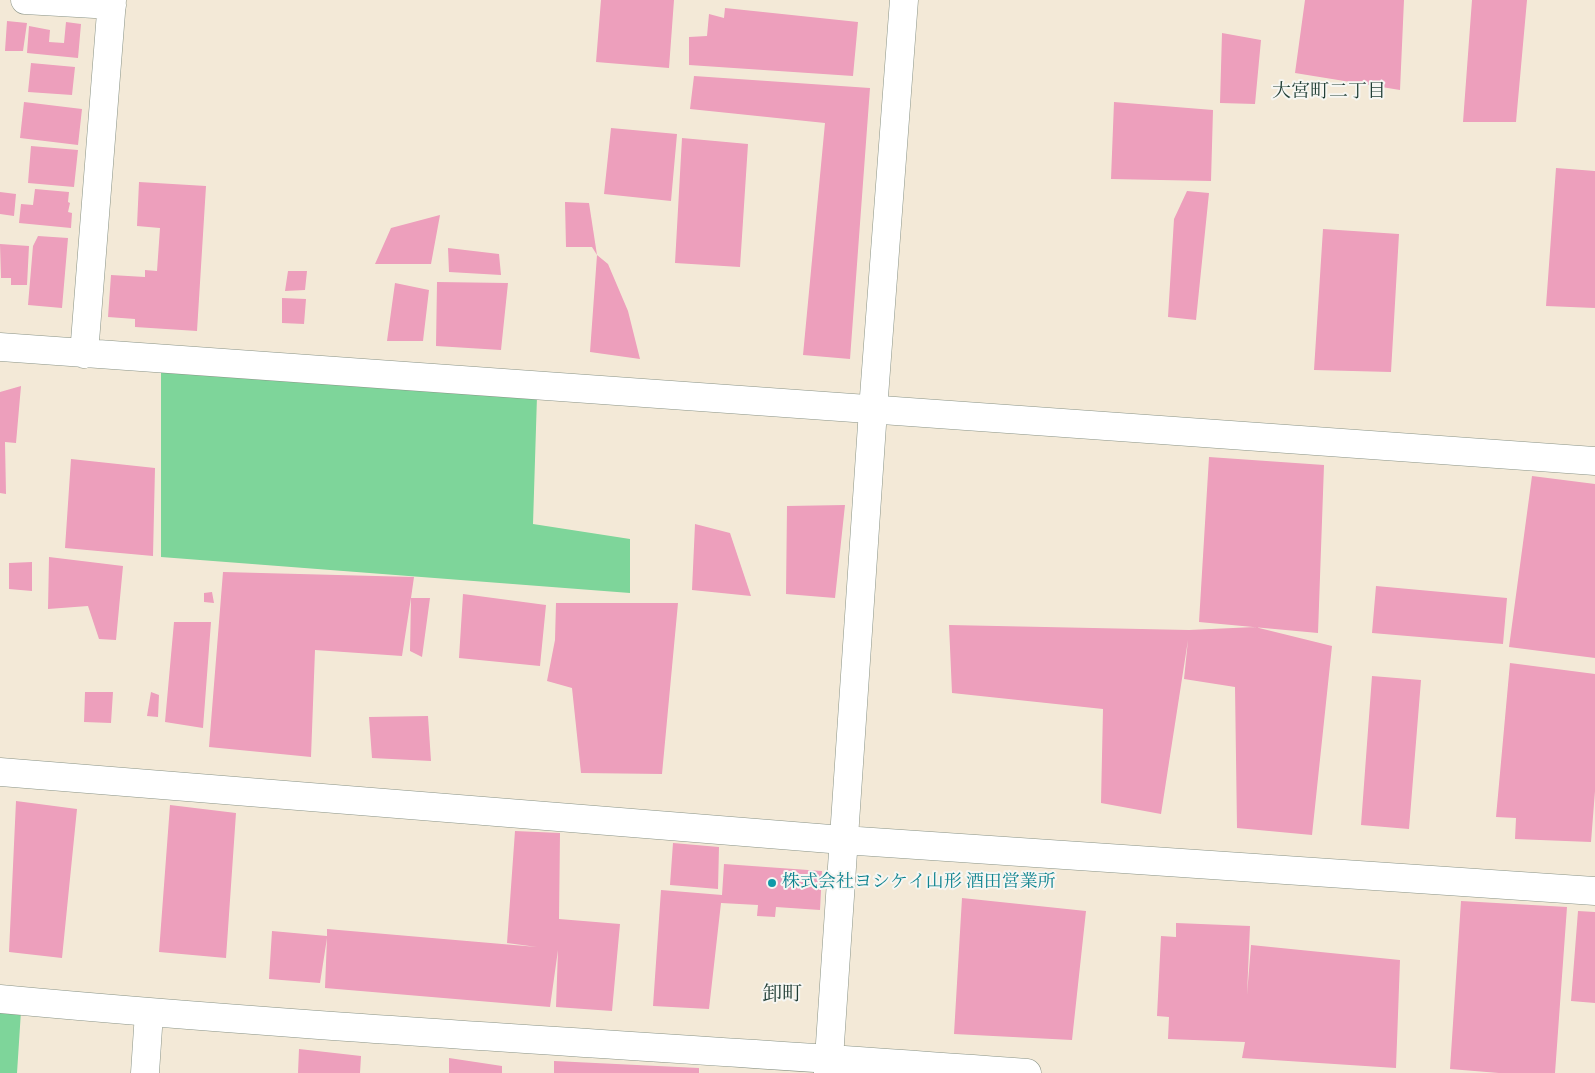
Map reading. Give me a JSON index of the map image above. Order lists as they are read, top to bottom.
{
  "districts": ["大宮町二丁目", "卸町"],
  "places": ["株式会社ヨシケイ山形 酒田営業所"]
}
